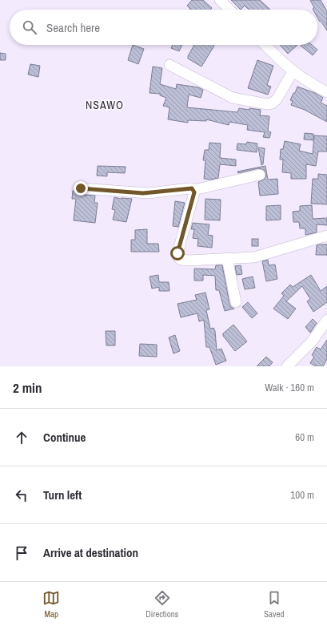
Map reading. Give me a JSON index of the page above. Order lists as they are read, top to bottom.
{
  "districts": ["NSAWO"],
  "page": {
    "search": "Search here",
    "heading": ["2 min", "Walk · 160 m"],
    "list": [
      ["Continue", "60 m"],
      ["Turn left", "100 m"],
      "Arrive at destination"
    ],
    "nav": ["Map", "Directions", "Saved"]
  }
}
